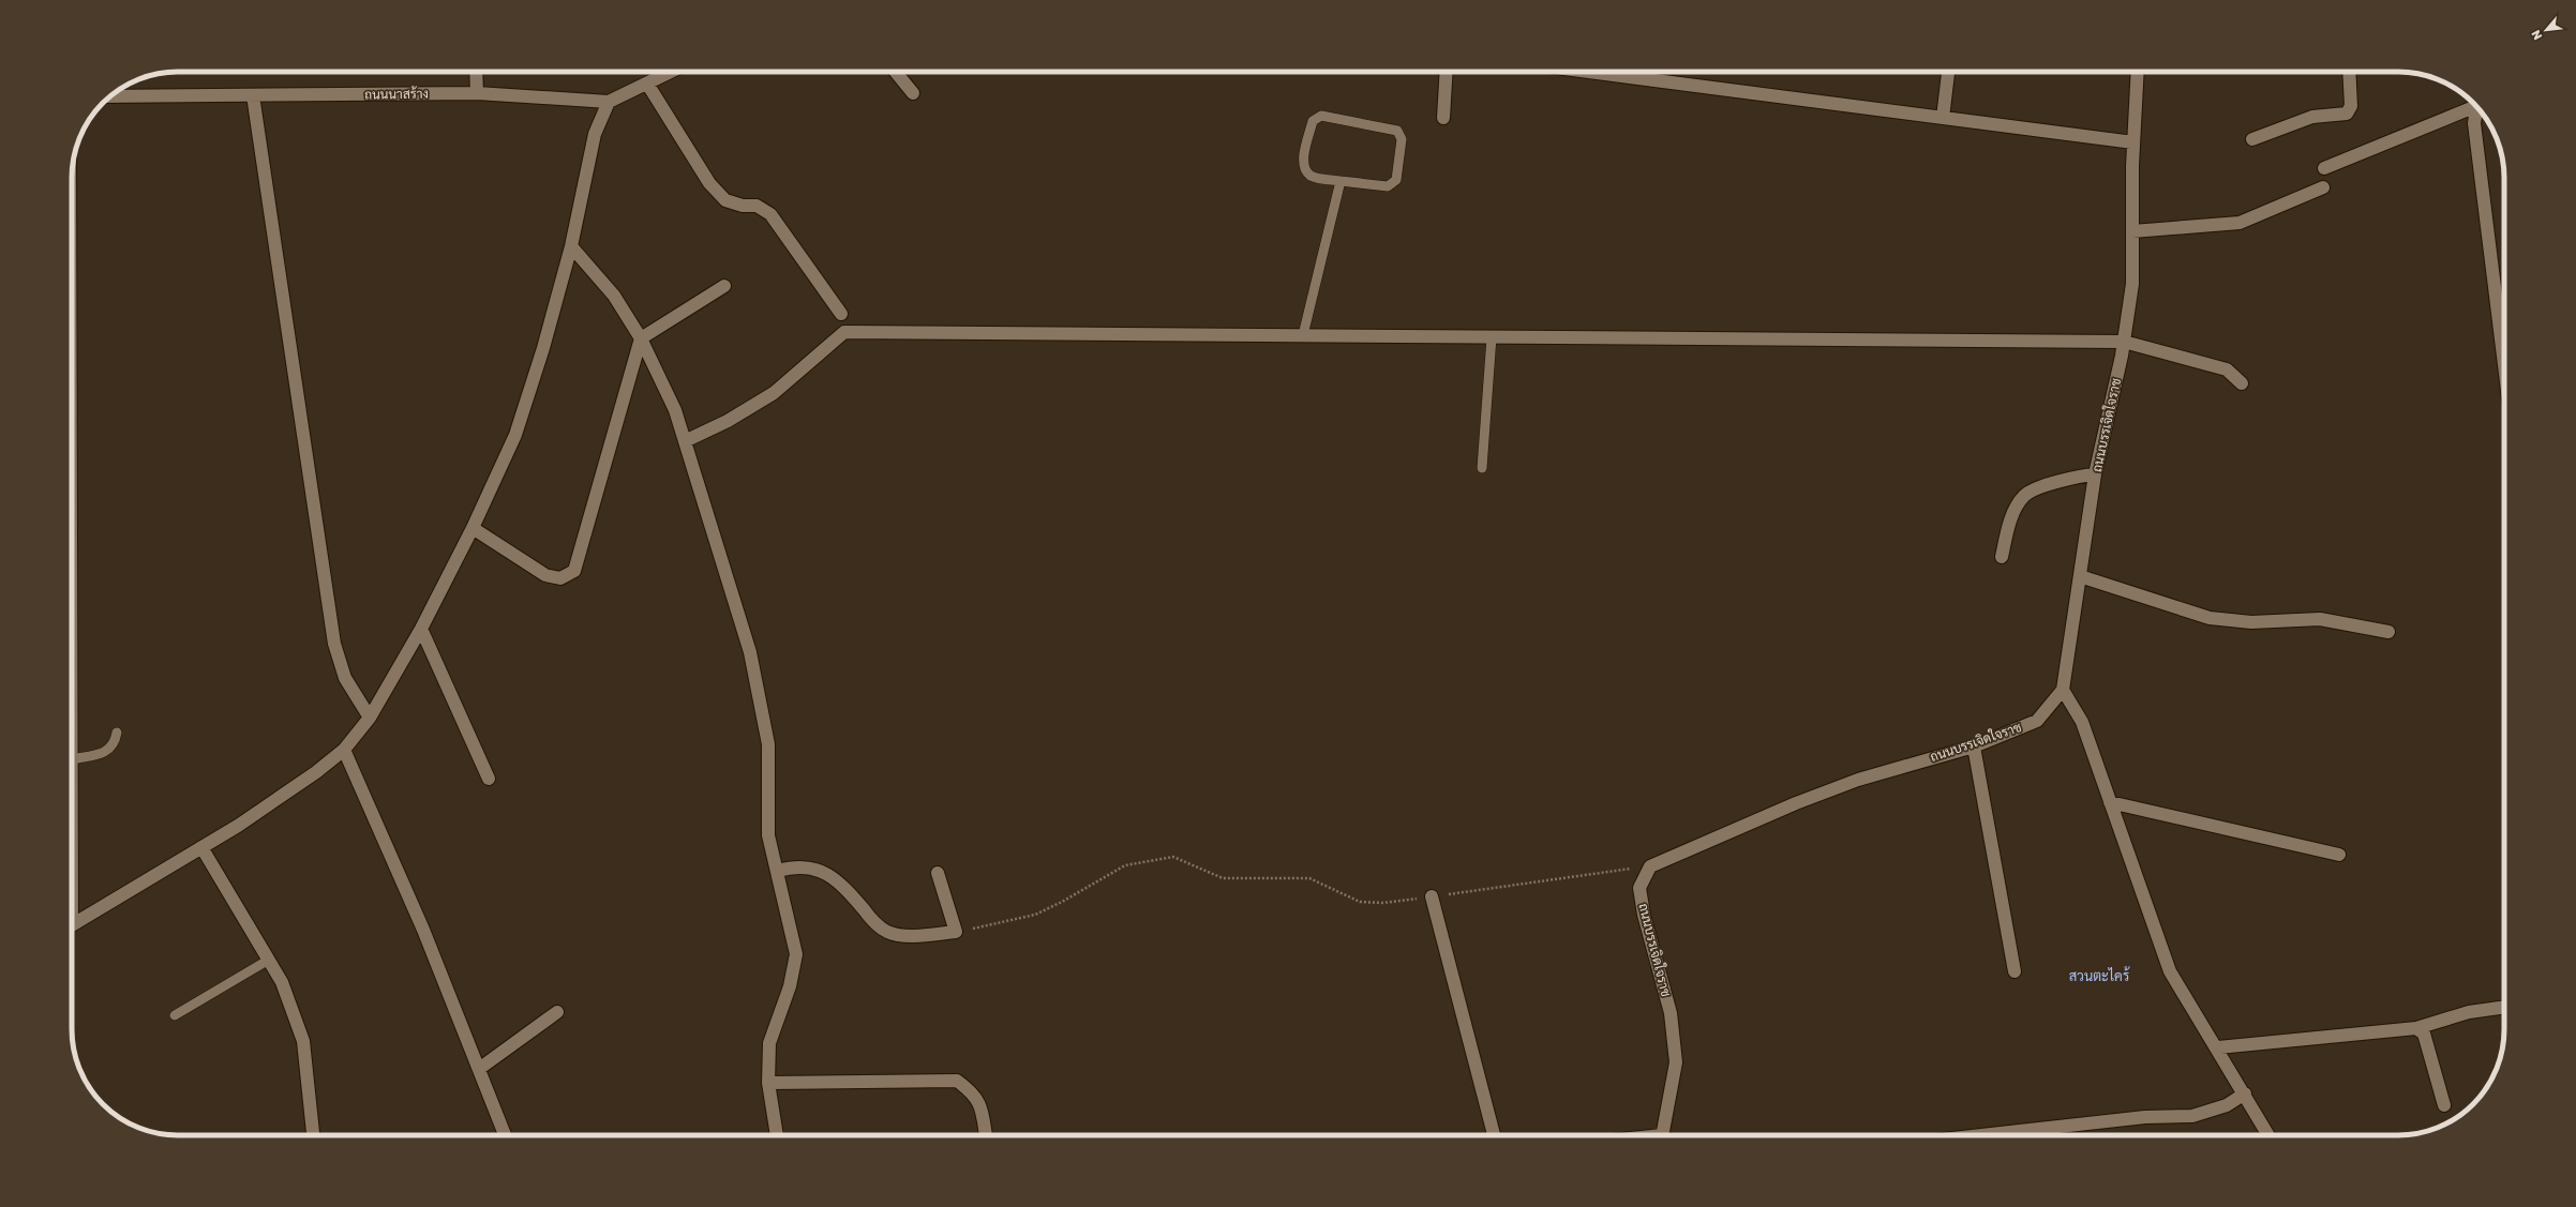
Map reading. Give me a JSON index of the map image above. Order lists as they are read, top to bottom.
{
  "streets": {
    "street": ["ถนนนาสร้าง", "ถนนบรรเจิดใจราช"]
  },
  "districts": ["สวนตะไคร้"],
  "north": "bottom left"
}
